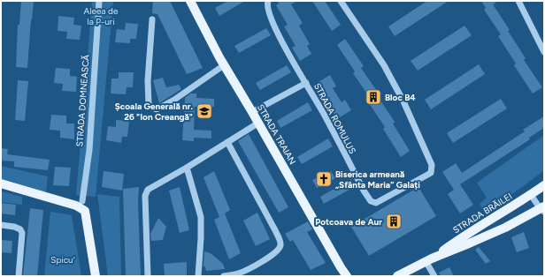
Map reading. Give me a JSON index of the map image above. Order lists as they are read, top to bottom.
{
  "streets": {
    "main road": ["STRADA TRAIAN", "STRADA BRĂILEI"],
    "street": ["STRADA DOMNEASCĂ", "STRADA ROMULUS"]
  },
  "parks": ["Aleea de la P-uri", "Spicu'"],
  "places": {
    "building": ["Bloc B4", "Potcoava de Aur"],
    "school or university": ["Școala Generală nr. 26 \"Ion Creangă\""],
    "church": ["Biserica armeană „Sfânta Maria” Galați"]
  }
}
